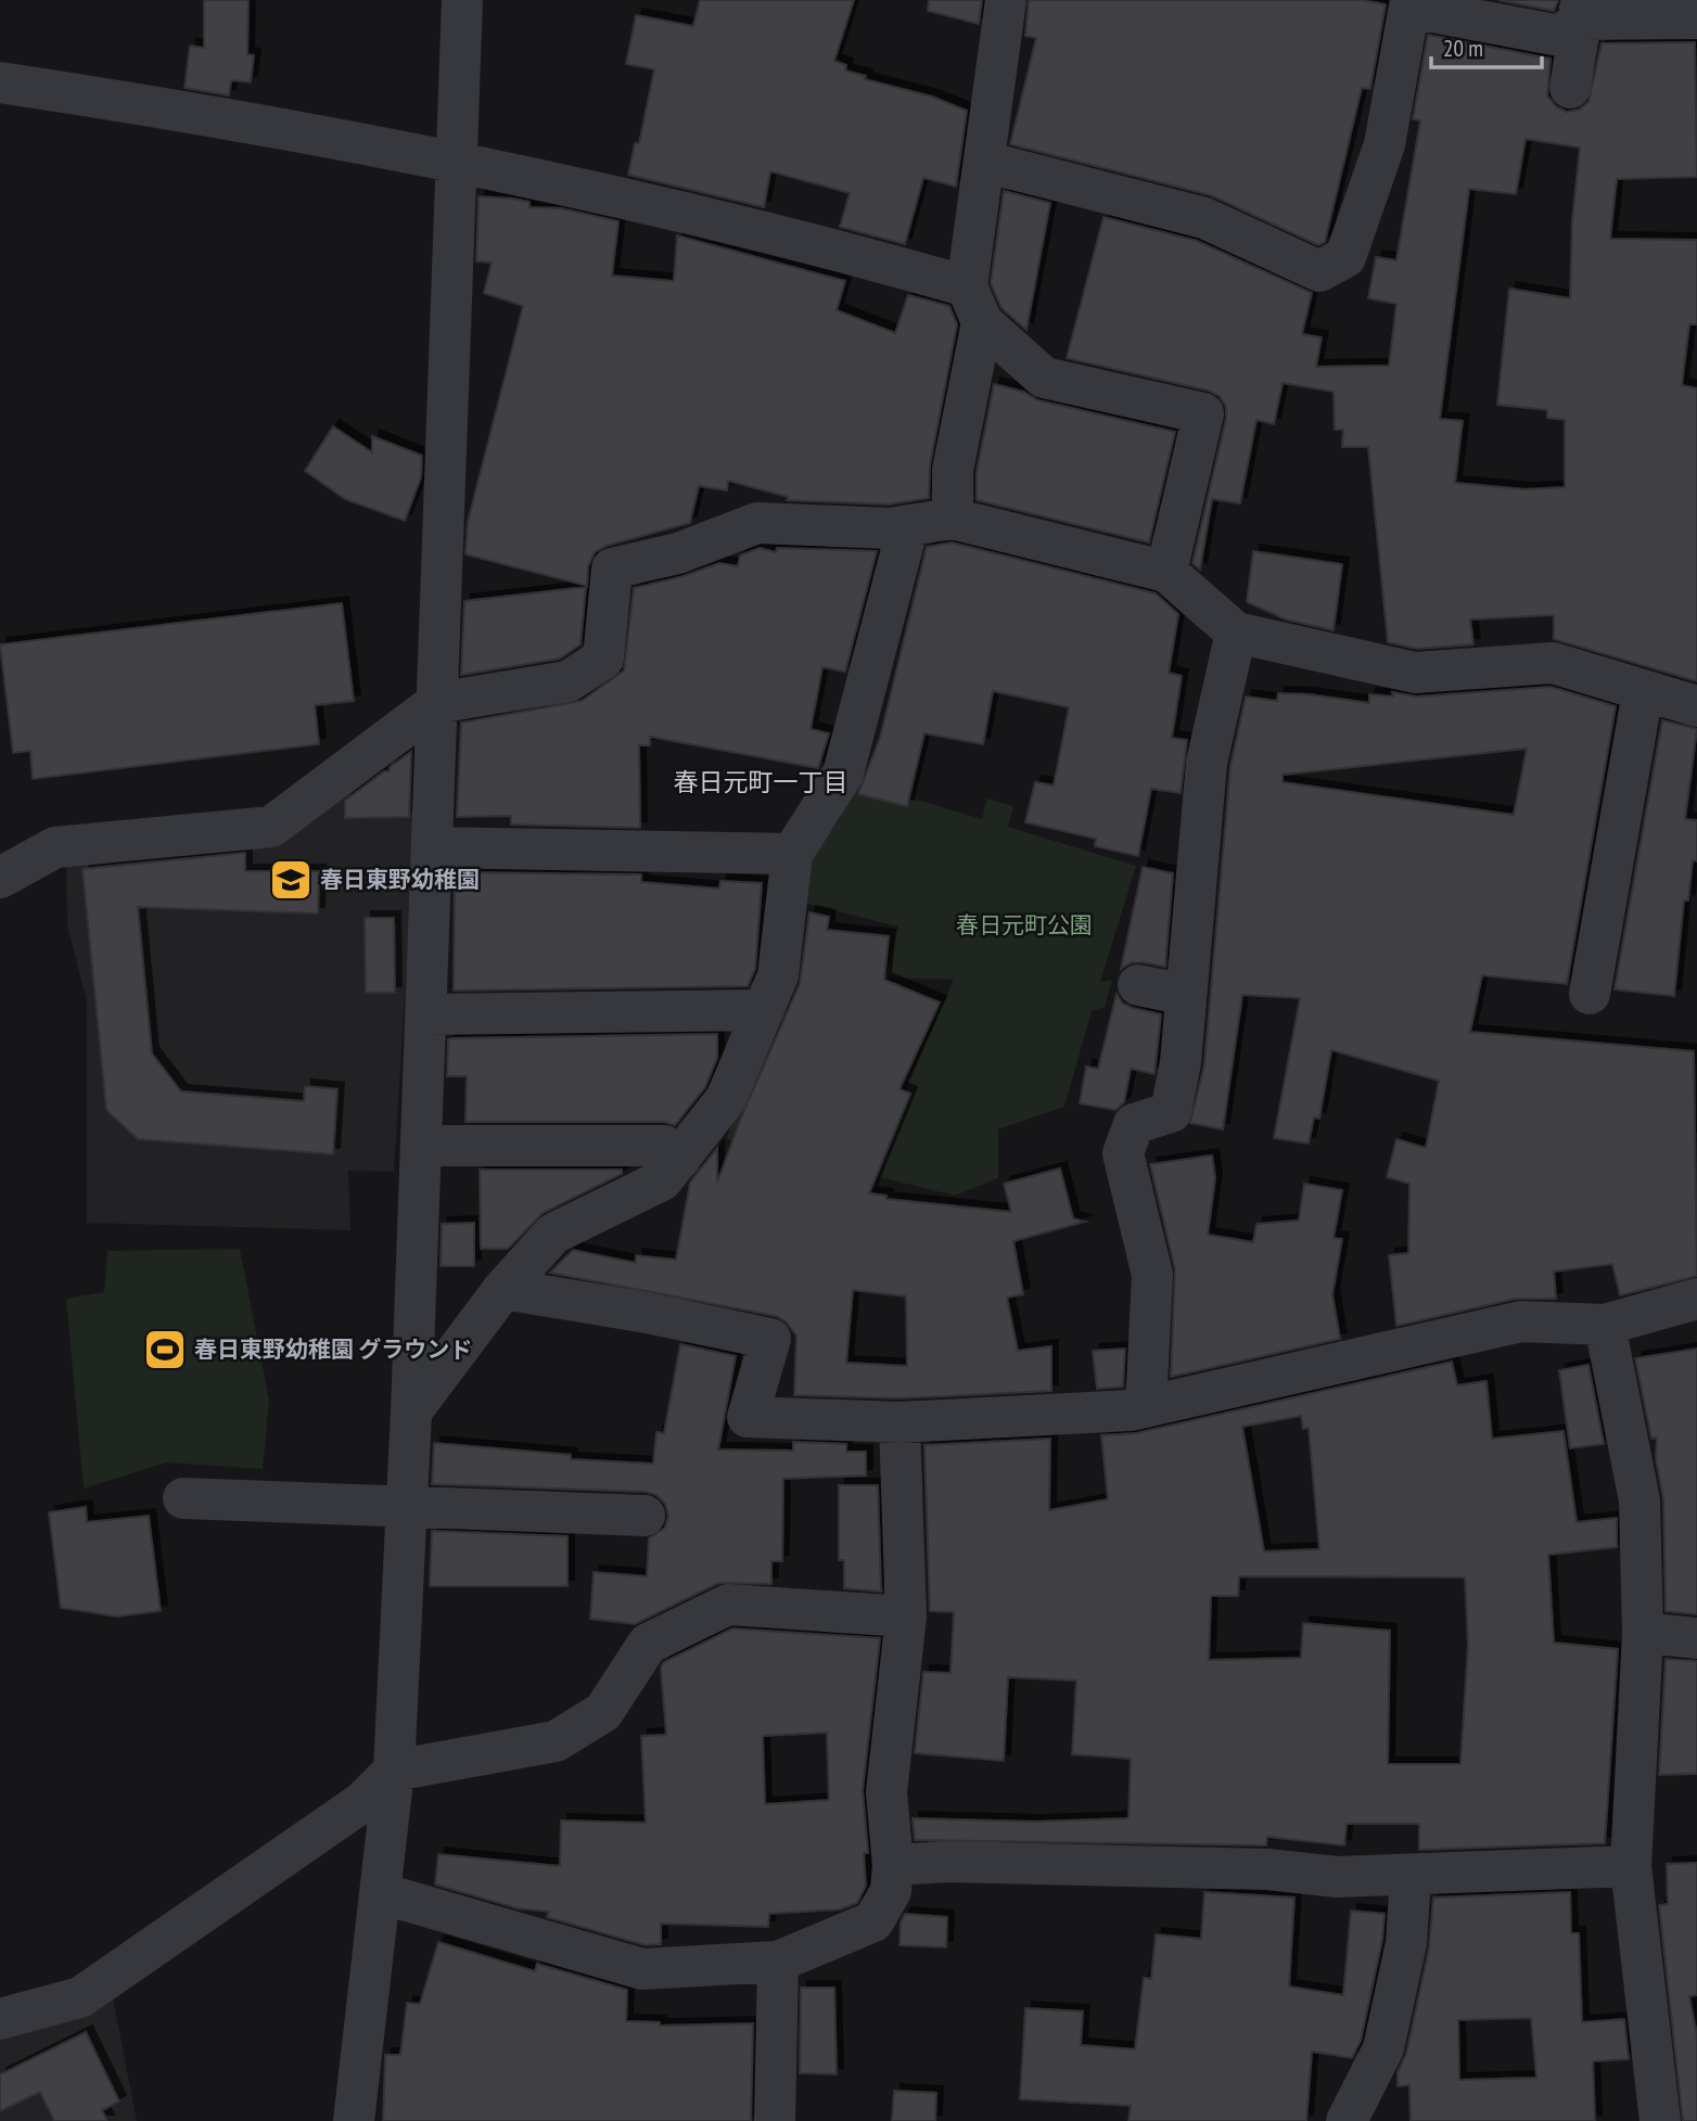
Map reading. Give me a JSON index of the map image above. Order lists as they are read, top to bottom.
{
  "districts": ["春日元町一丁目"],
  "parks": ["春日元町公園"],
  "places": {
    "school or university": ["春日東野幼稚園"],
    "sports": ["春日東野幼稚園 グラウンド"]
  },
  "scale_bar": "20 m"
}
